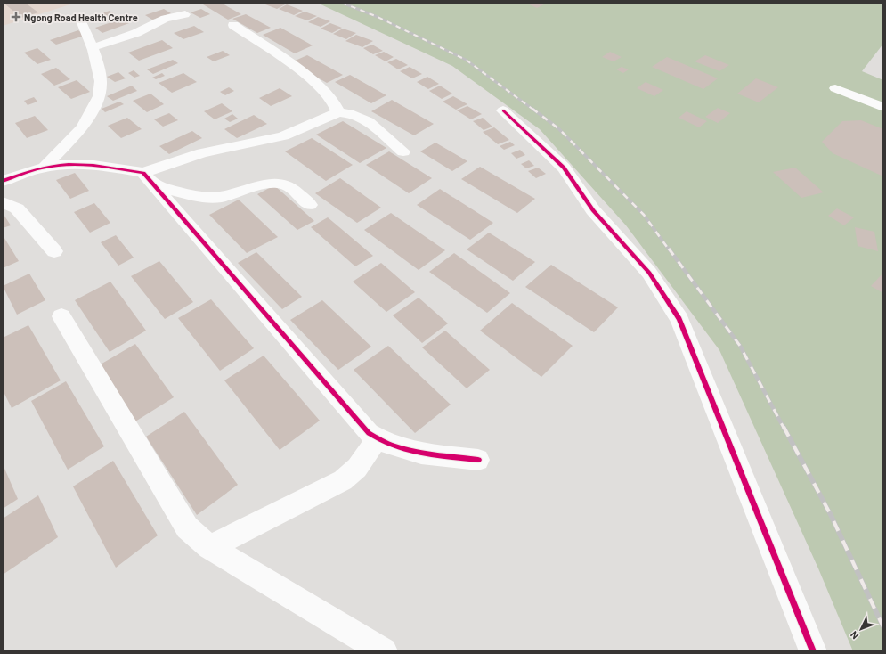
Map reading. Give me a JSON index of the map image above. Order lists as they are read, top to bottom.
{
  "places": {
    "health": ["Ngong Road Health Centre"]
  },
  "north": "bottom left"
}
